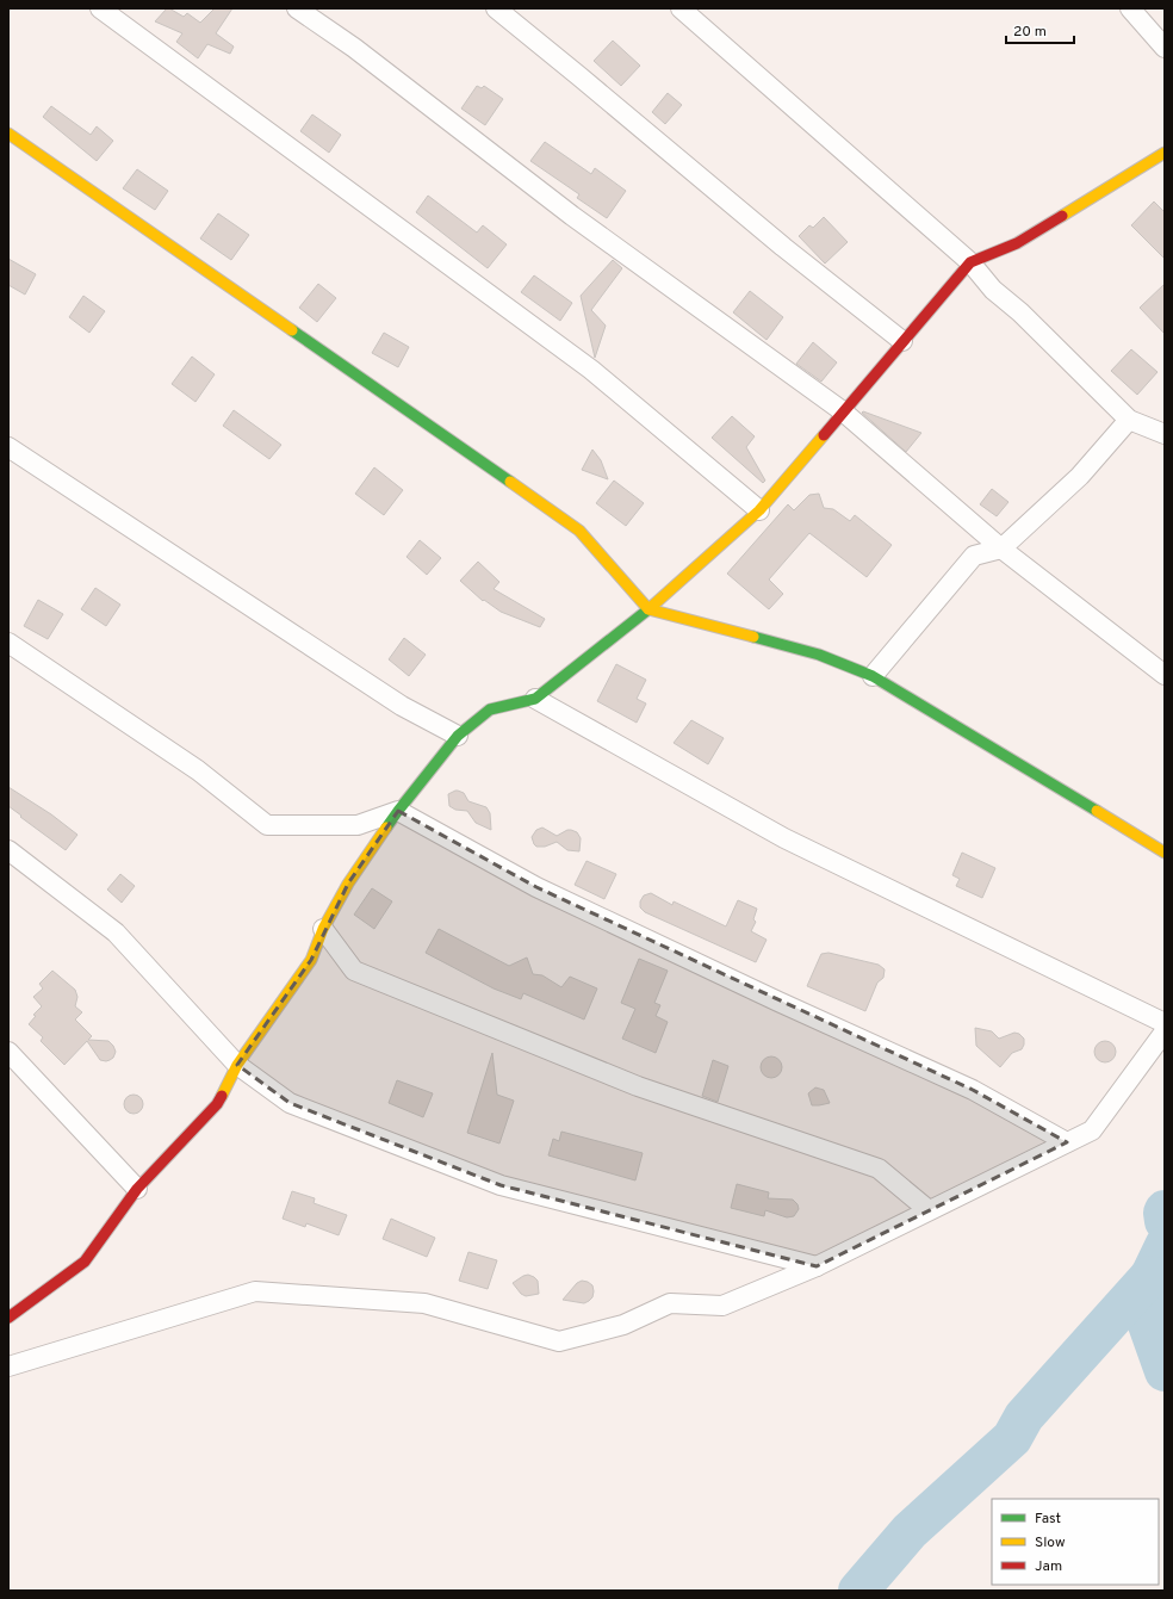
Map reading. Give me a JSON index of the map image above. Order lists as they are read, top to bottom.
{
  "legend": ["Fast", "Slow", "Jam"],
  "scale_bar": "20 m"
}
